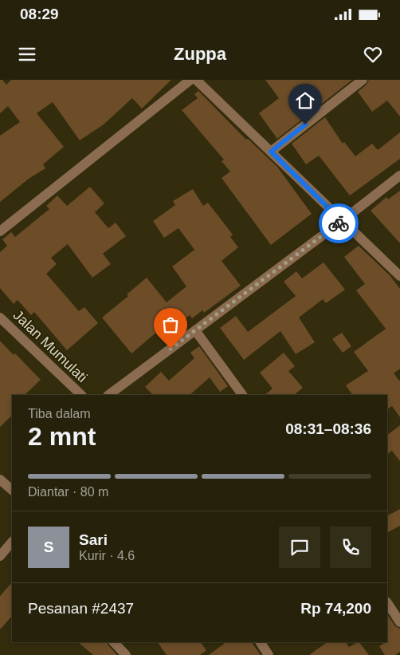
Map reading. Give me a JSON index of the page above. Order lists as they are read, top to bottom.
{
  "streets": {
    "street": ["Jalan Mumulati"]
  },
  "page": {
    "status": "08:29",
    "header": "Zuppa",
    "heading": ["2 mnt", "Tiba dalam", "08:31–08:36"],
    "panel": [
      "Sari",
      "Kurir · 4.6",
      "Pesanan #2437",
      "Rp 74,200"
    ],
    "bar": "Diantar · 80 m",
    "round": "S"
  }
}
